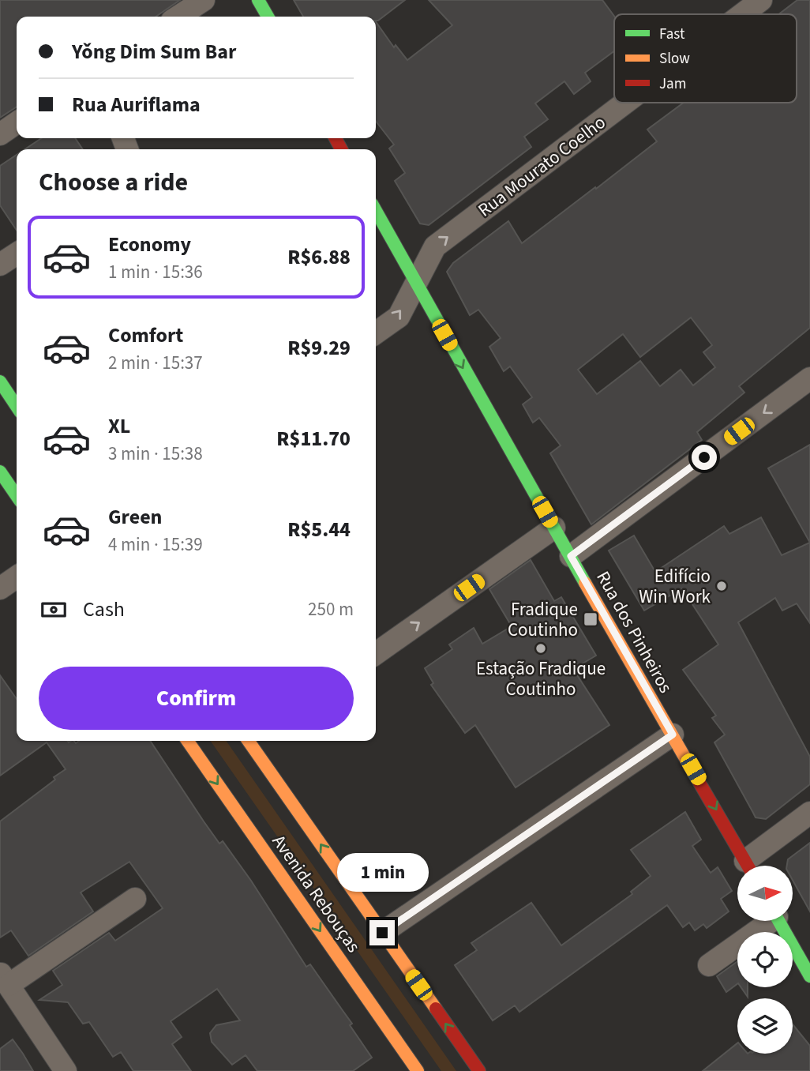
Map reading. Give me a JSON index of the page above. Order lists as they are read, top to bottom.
{
  "streets": {
    "main road": ["Rua dos Pinheiros", "Avenida Rebouças"],
    "street": ["Rua Mourato Coelho"]
  },
  "crossings": [
    ["Rua Mourato Coelho", "Rua dos Pinheiros"]
  ],
  "one_way": ["Rua Mourato Coelho", "Rua dos Pinheiros"],
  "places": {
    "other": ["Edifício Win Work", "Estação Fradique Coutinho"],
    "transit": ["Fradique Coutinho"]
  },
  "legend": ["Fast", "Slow", "Jam"],
  "north": "right",
  "page": {
    "banner": ["Yǒng Dim Sum Bar", "Rua Auriflama"],
    "heading": "Choose a ride",
    "list": [
      {
        "name": "Economy",
        "note": "1 min · 15:36",
        "value": "R$6.88"
      },
      {
        "name": "Comfort",
        "note": "2 min · 15:37",
        "value": "R$9.29"
      },
      {
        "name": "XL",
        "note": "3 min · 15:38",
        "value": "R$11.70"
      },
      {
        "name": "Green",
        "note": "4 min · 15:39",
        "value": "R$5.44"
      }
    ],
    "pay": ["Cash", "250 m"],
    "buttons": "Confirm",
    "bubble": "1 min"
  }
}
